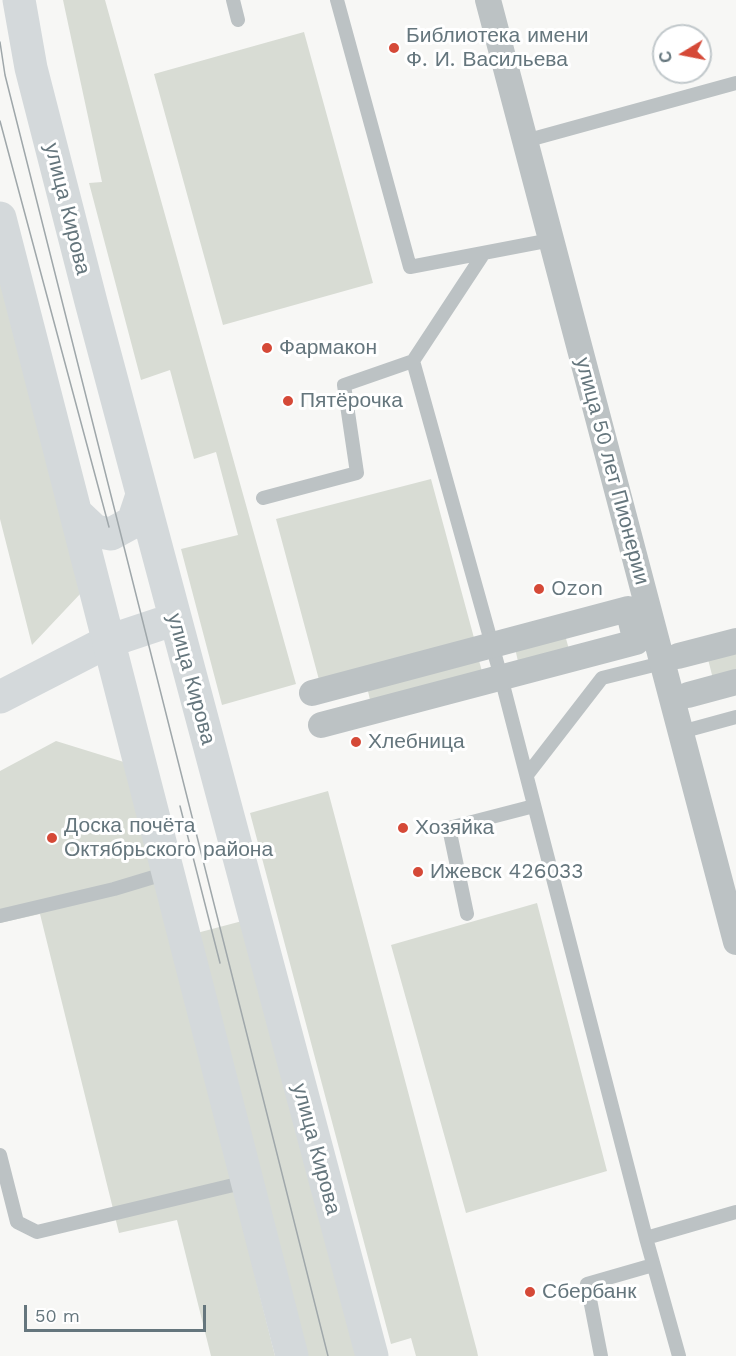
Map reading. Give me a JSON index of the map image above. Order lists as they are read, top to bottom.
{
  "streets": {
    "main road": ["улица Кирова"],
    "street": ["улица 50 лет Пионерии"]
  },
  "places": [
    "Библиотека имени Ф. И. Васильева",
    "Фармакон",
    "Пятёрочка",
    "Ozon",
    "Хлебница",
    "Хозяйка",
    "Доска почёта Октябрьского района",
    "Ижевск 426033",
    "Сбербанк"
  ],
  "scale_bar": "50 m",
  "north": "left"
}
